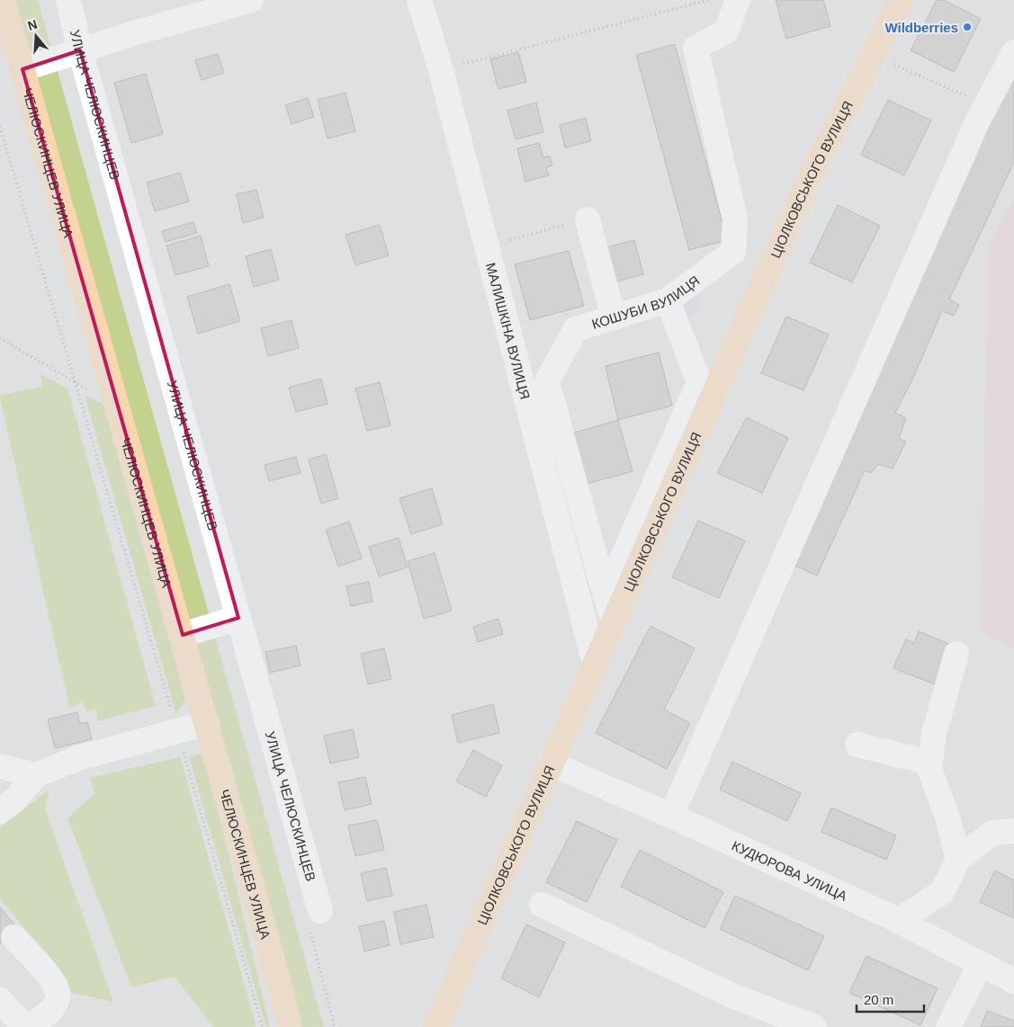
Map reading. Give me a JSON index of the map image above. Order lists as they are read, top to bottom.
{
  "streets": {
    "main road": ["ЧЕЛЮСКИНЦЕВ УЛИЦА", "ЦІОЛКОВСЬКОГО ВУЛИЦЯ"],
    "street": [
      "УЛИЦА ЧЕЛЮСКИНЦЕВ",
      "КОШУБИ ВУЛИЦЯ",
      "МАЛИШКІНА ВУЛИЦЯ",
      "КУДЮРОВА УЛИЦА"
    ]
  },
  "crossings": [
    ["ЦІОЛКОВСЬКОГО ВУЛИЦЯ", "КОШУБИ ВУЛИЦЯ"],
    ["ЦІОЛКОВСЬКОГО ВУЛИЦЯ", "МАЛИШКІНА ВУЛИЦЯ"],
    ["ЦІОЛКОВСЬКОГО ВУЛИЦЯ", "КУДЮРОВА УЛИЦА"]
  ],
  "places": ["Wildberries"],
  "scale_bar": "20 m",
  "north": "top"
}
